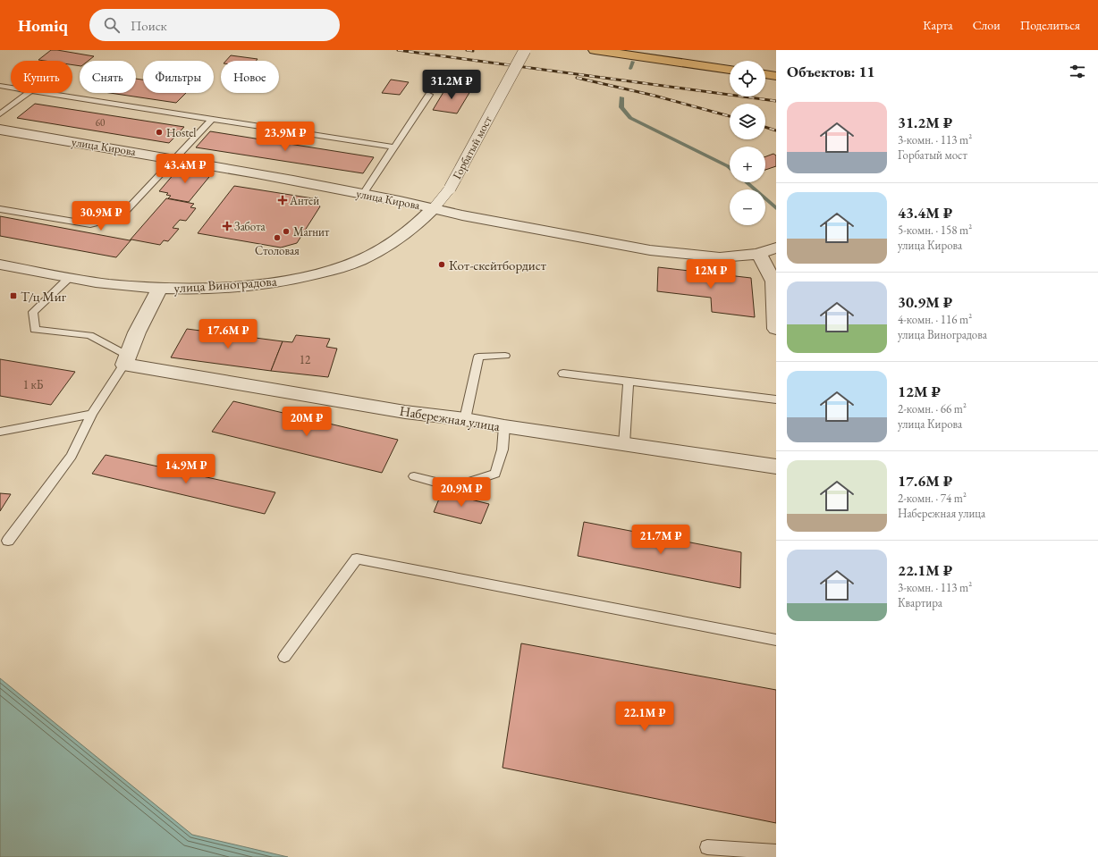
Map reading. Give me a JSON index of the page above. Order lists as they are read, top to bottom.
{
  "streets": {
    "street": [
      "улица Кирова",
      "Горбатый мост",
      "улица Виноградова",
      "Набережная улица"
    ]
  },
  "crossings": [
    ["улица Кирова", "Горбатый мост"],
    ["улица Кирова", "улица Виноградова"],
    ["Горбатый мост", "улица Виноградова"]
  ],
  "places": {
    "other": [
      "Hostel",
      "Магнит",
      "Столовая",
      "Кот-скейтбордист"
    ],
    "health": ["Антей", "Забота"],
    "transit": ["Т/ц Миг"]
  },
  "house_numbers": ["60", "12", "1 кБ"],
  "page": {
    "header": "Homiq",
    "search": "Поиск",
    "nav": ["Карта", "Слои", "Поделиться"],
    "heading": "Объектов: 11",
    "map_buttons": ["+", "−"],
    "chip": [
      "Купить",
      "Снять",
      "Фильтры",
      "Новое"
    ],
    "price": [
      "31.2M ₽",
      "23.9M ₽",
      "43.4M ₽",
      "30.9M ₽",
      "12M ₽",
      "17.6M ₽",
      "20M ₽",
      "14.9M ₽",
      "20.9M ₽",
      "21.7M ₽",
      "22.1M ₽"
    ],
    "list": [
      {
        "name": "31.2M ₽",
        "note": "3-комн. · 113 m² · Горбатый мост"
      },
      {
        "name": "43.4M ₽",
        "note": "5-комн. · 158 m² · улица Кирова"
      },
      {
        "name": "30.9M ₽",
        "note": "4-комн. · 116 m² · улица Виноградова"
      },
      {
        "name": "12M ₽",
        "note": "2-комн. · 66 m² · улица Кирова"
      },
      {
        "name": "17.6M ₽",
        "note": "2-комн. · 74 m² · Набережная улица"
      },
      {
        "name": "22.1M ₽",
        "note": "3-комн. · 113 m² · Квартира"
      }
    ]
  }
}
